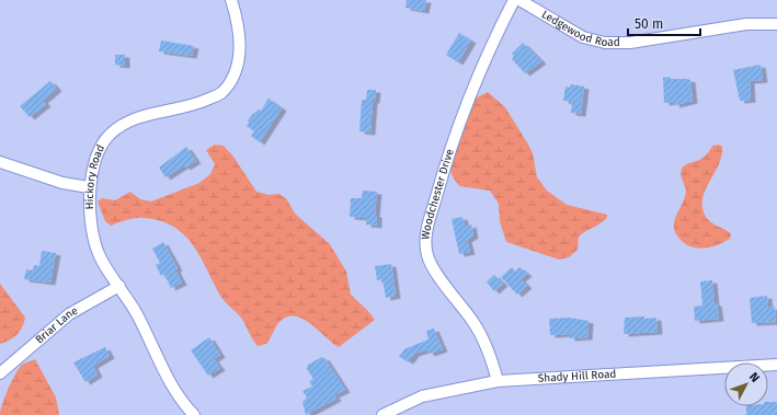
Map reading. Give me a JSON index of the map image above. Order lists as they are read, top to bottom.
{
  "streets": {
    "street": [
      "Ledgewood Road",
      "Hickory Road",
      "Woodchester Drive",
      "Briar Lane",
      "Shady Hill Road"
    ]
  },
  "crossings": [
    ["Hickory Road", "Briar Lane"],
    ["Woodchester Drive", "Shady Hill Road"]
  ],
  "scale_bar": "50 m",
  "north": "top right"
}
